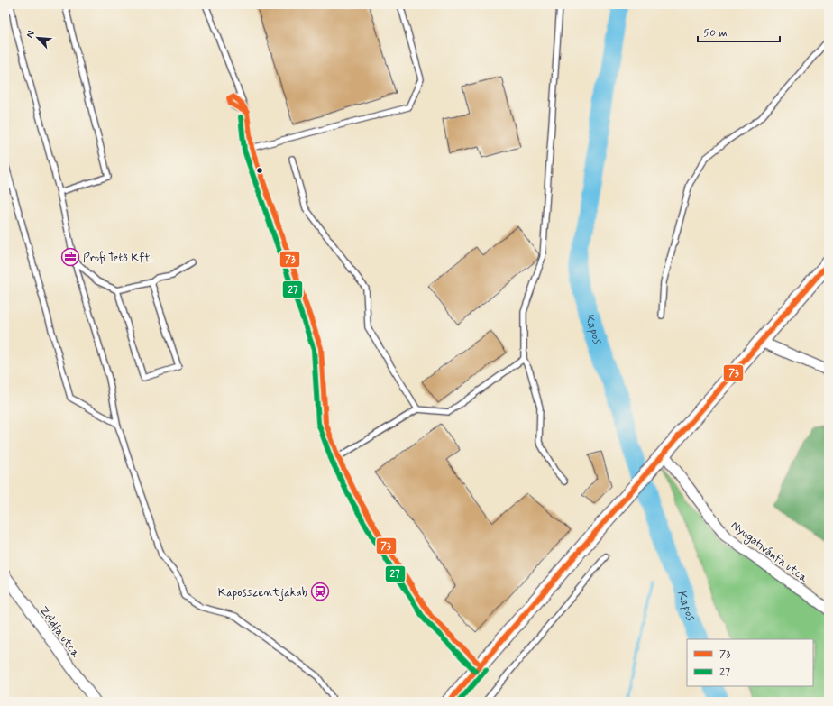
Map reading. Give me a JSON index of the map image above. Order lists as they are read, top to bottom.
{
  "streets": {
    "street": ["Nyugativánfa utca", "Zöldfa utca"]
  },
  "water": ["Kapos"],
  "places": {
    "office": ["Profi Tető Kft."],
    "station": ["Kaposszentjakab"]
  },
  "lines": ["transit line 73", "transit line 27"],
  "legend": ["73", "27"],
  "scale_bar": "50 m",
  "north": "top left"
}
